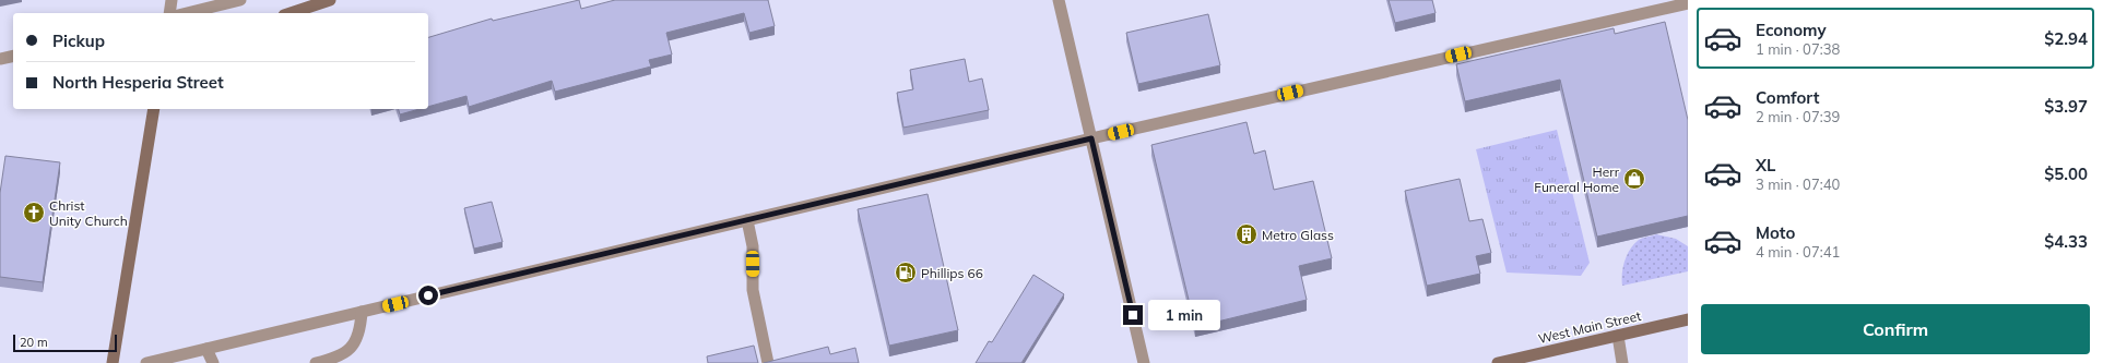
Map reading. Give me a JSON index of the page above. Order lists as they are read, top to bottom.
{
  "streets": {
    "main road": ["West Main Street"]
  },
  "places": {
    "shop": ["Herr Funeral Home"],
    "church": ["Christ Unity Church"],
    "building": ["Metro Glass"],
    "fuel station": ["Phillips 66"]
  },
  "scale_bar": "20 m",
  "page": {
    "list": [
      {
        "name": "Economy",
        "note": "1 min · 07:38",
        "value": "$2.94"
      },
      {
        "name": "Comfort",
        "note": "2 min · 07:39",
        "value": "$3.97"
      },
      {
        "name": "XL",
        "note": "3 min · 07:40",
        "value": "$5.00"
      },
      {
        "name": "Moto",
        "note": "4 min · 07:41",
        "value": "$4.33"
      }
    ],
    "banner": ["Pickup", "North Hesperia Street"],
    "buttons": "Confirm",
    "bubble": "1 min",
    "scale": "20 m"
  }
}
